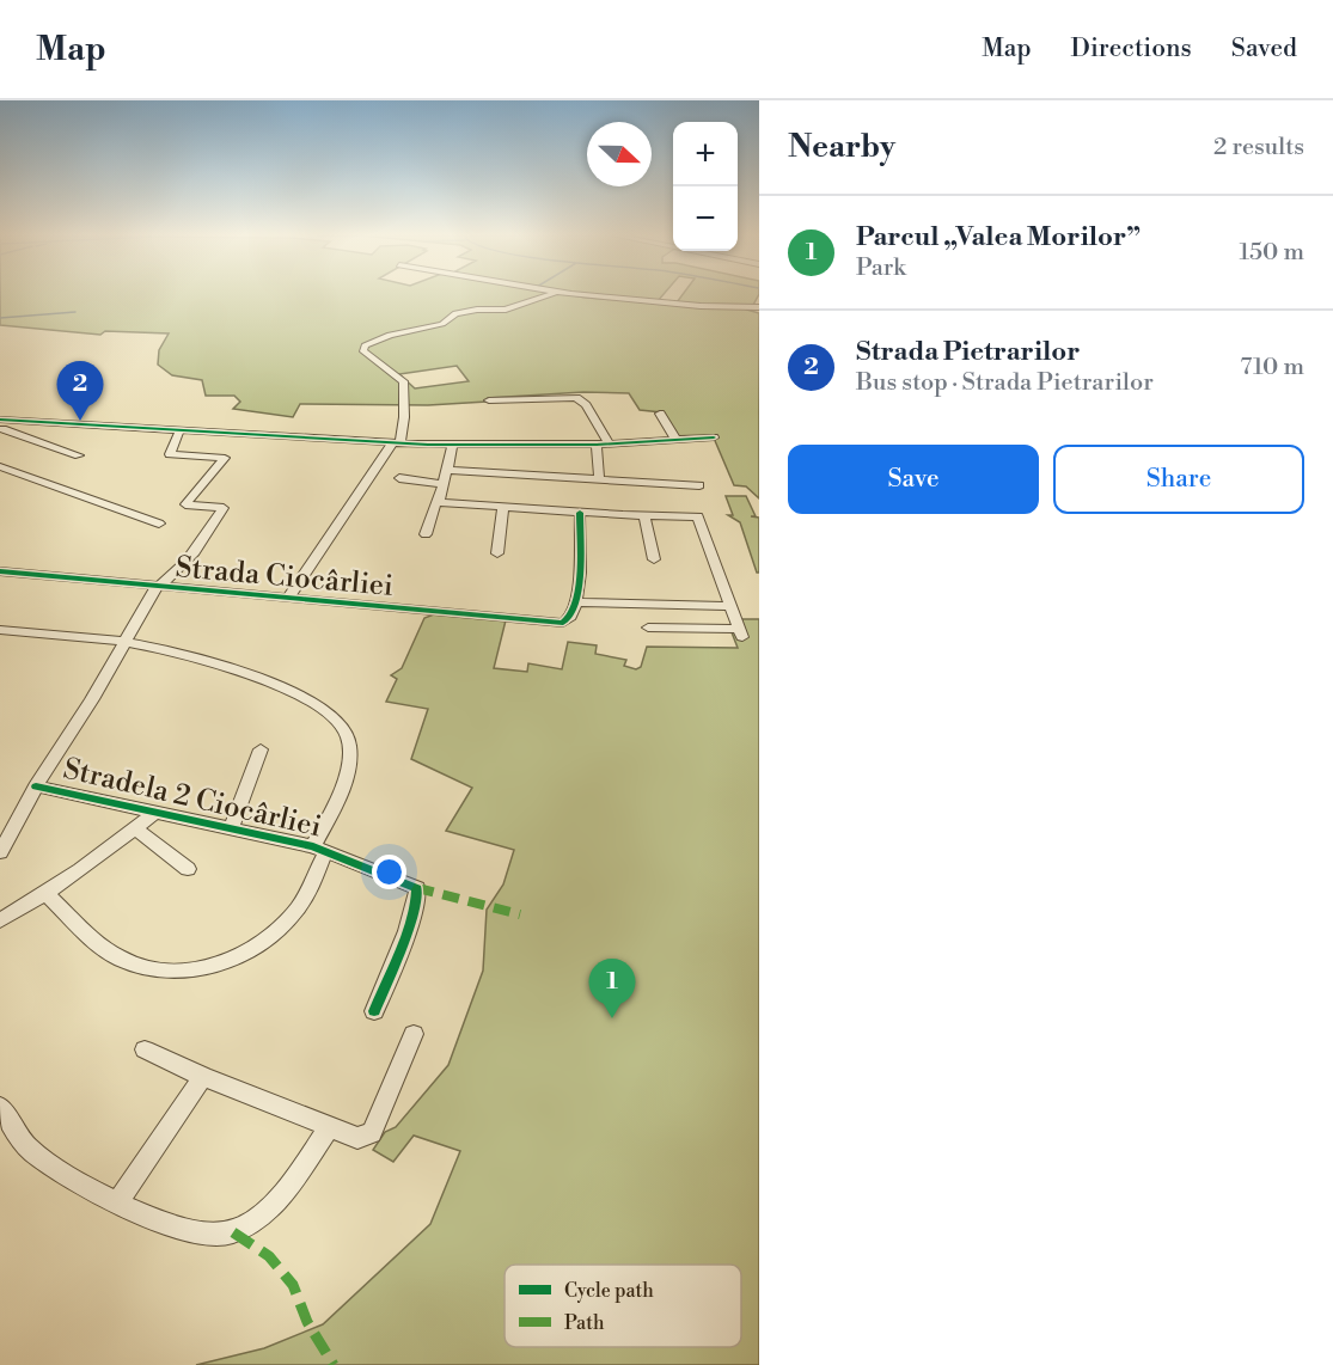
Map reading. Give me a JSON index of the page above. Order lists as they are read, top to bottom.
{
  "streets": {
    "street": ["Strada Ciocârliei", "Stradela 2 Ciocârliei"]
  },
  "legend": ["Cycle path", "Path"],
  "north": "right",
  "page": {
    "header": "Map",
    "nav": ["Map", "Directions", "Saved"],
    "heading": ["Nearby", "2 results"],
    "map_buttons": ["+", "−"],
    "list": [
      {
        "mark": "1",
        "name": "Parcul „Valea Morilor”",
        "note": "Park",
        "value": "150 m"
      },
      {
        "mark": "2",
        "name": "Strada Pietrarilor",
        "note": "Bus stop · Strada Pietrarilor",
        "value": "710 m"
      }
    ],
    "pins": ["2", "1"],
    "buttons": ["Save", "Share"]
  }
}
